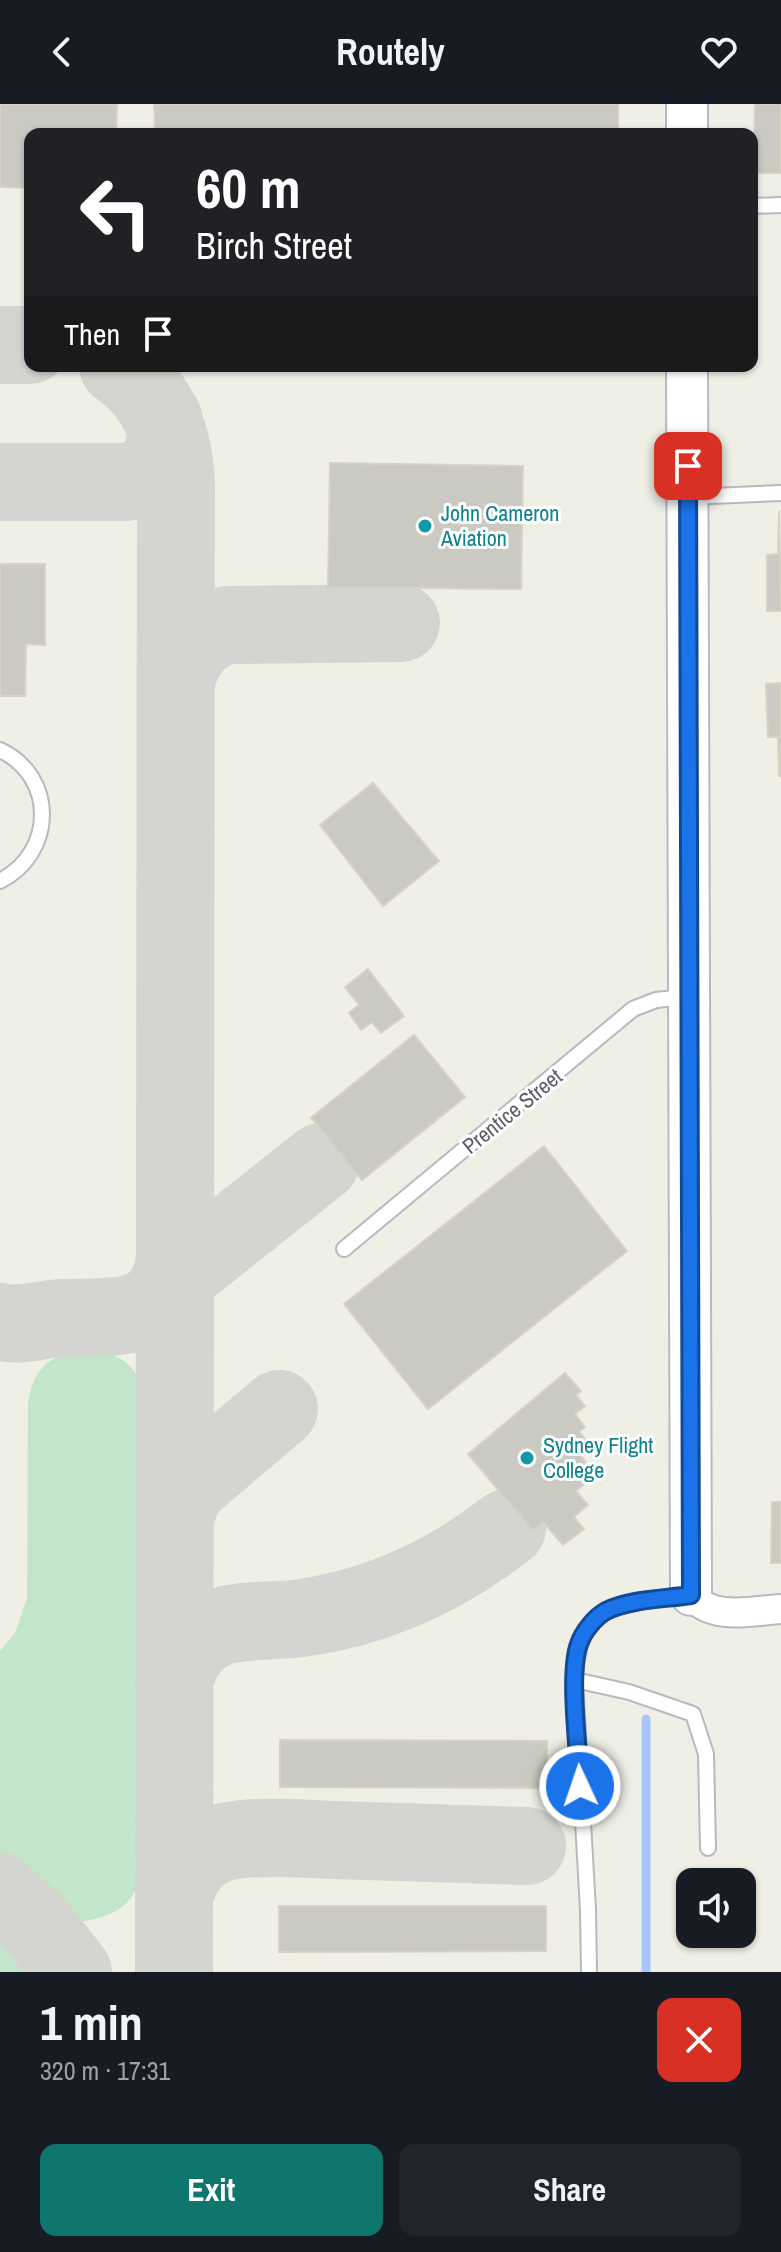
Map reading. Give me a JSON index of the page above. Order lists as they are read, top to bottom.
{
  "streets": {
    "lane": ["Prentice Street"]
  },
  "places": ["John Cameron Aviation", "Sydney Flight College"],
  "page": {
    "header": "Routely",
    "turn": ["60 m", "Birch Street"],
    "then": "Then",
    "heading": ["1 min", "320 m · 17:31"],
    "buttons": ["Exit", "Share"]
  }
}
